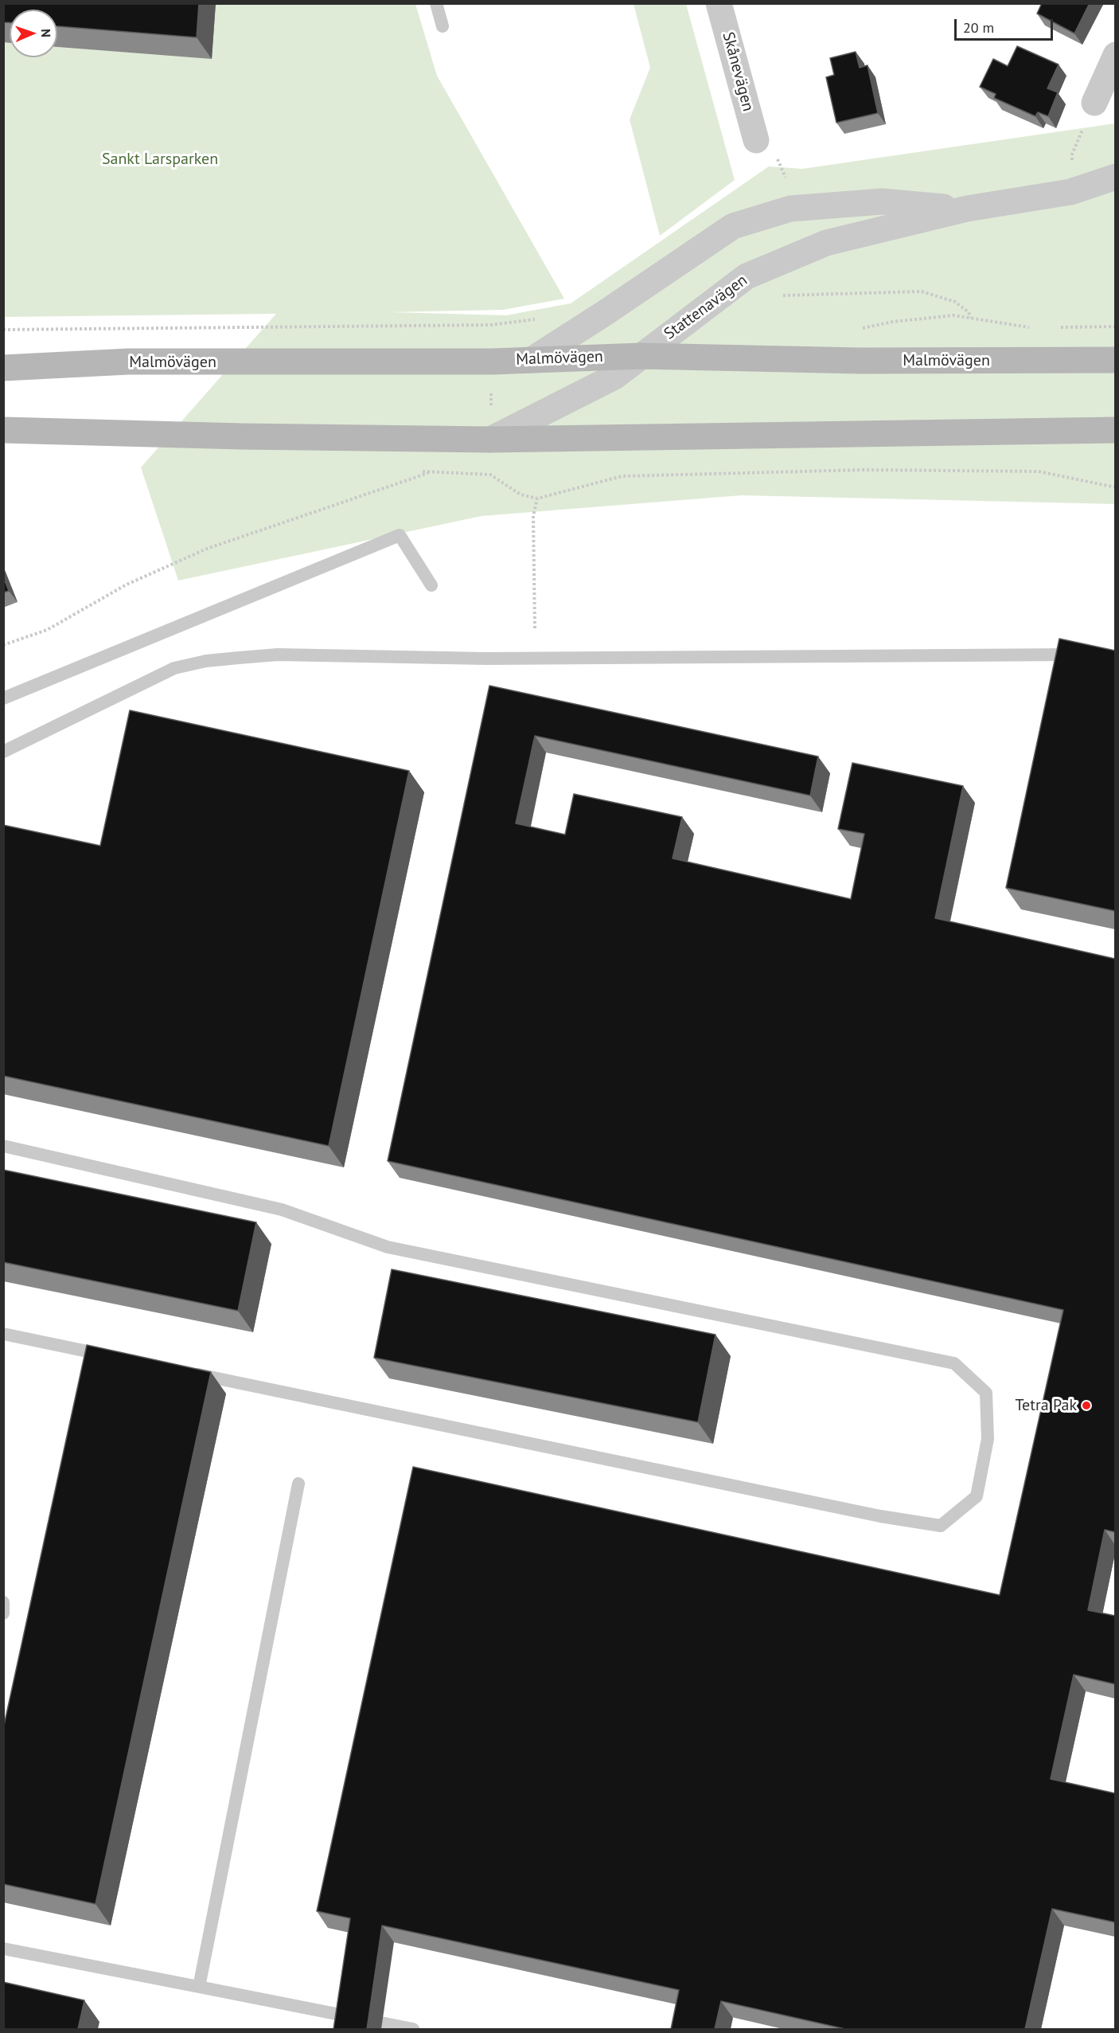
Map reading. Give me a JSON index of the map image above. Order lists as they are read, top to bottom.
{
  "streets": {
    "main road": ["Malmövägen"],
    "street": ["Skånevägen", "Stattenavägen"]
  },
  "crossings": [
    ["Stattenavägen", "Malmövägen"]
  ],
  "parks": ["Sankt Larsparken"],
  "places": ["Tetra Pak"],
  "scale_bar": "20 m",
  "north": "right"
}
